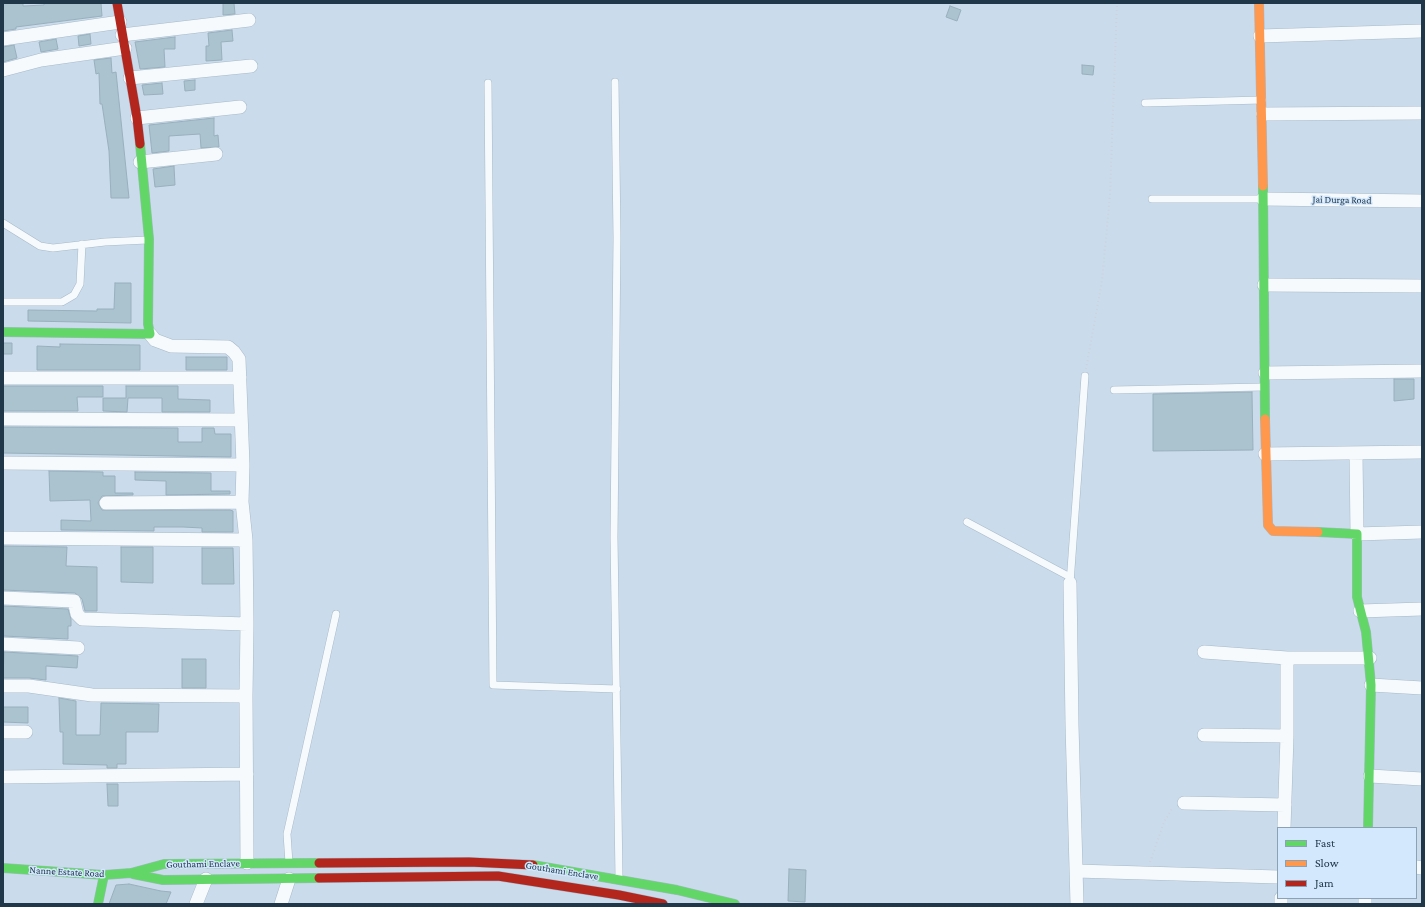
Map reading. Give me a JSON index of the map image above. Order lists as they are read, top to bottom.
{
  "streets": {
    "street": ["Jai Durga Road", "Gouthami Enclave", "Nanne Estate Road"]
  },
  "crossings": [
    ["Gouthami Enclave", "Nanne Estate Road"]
  ],
  "legend": ["Fast", "Slow", "Jam"]
}
